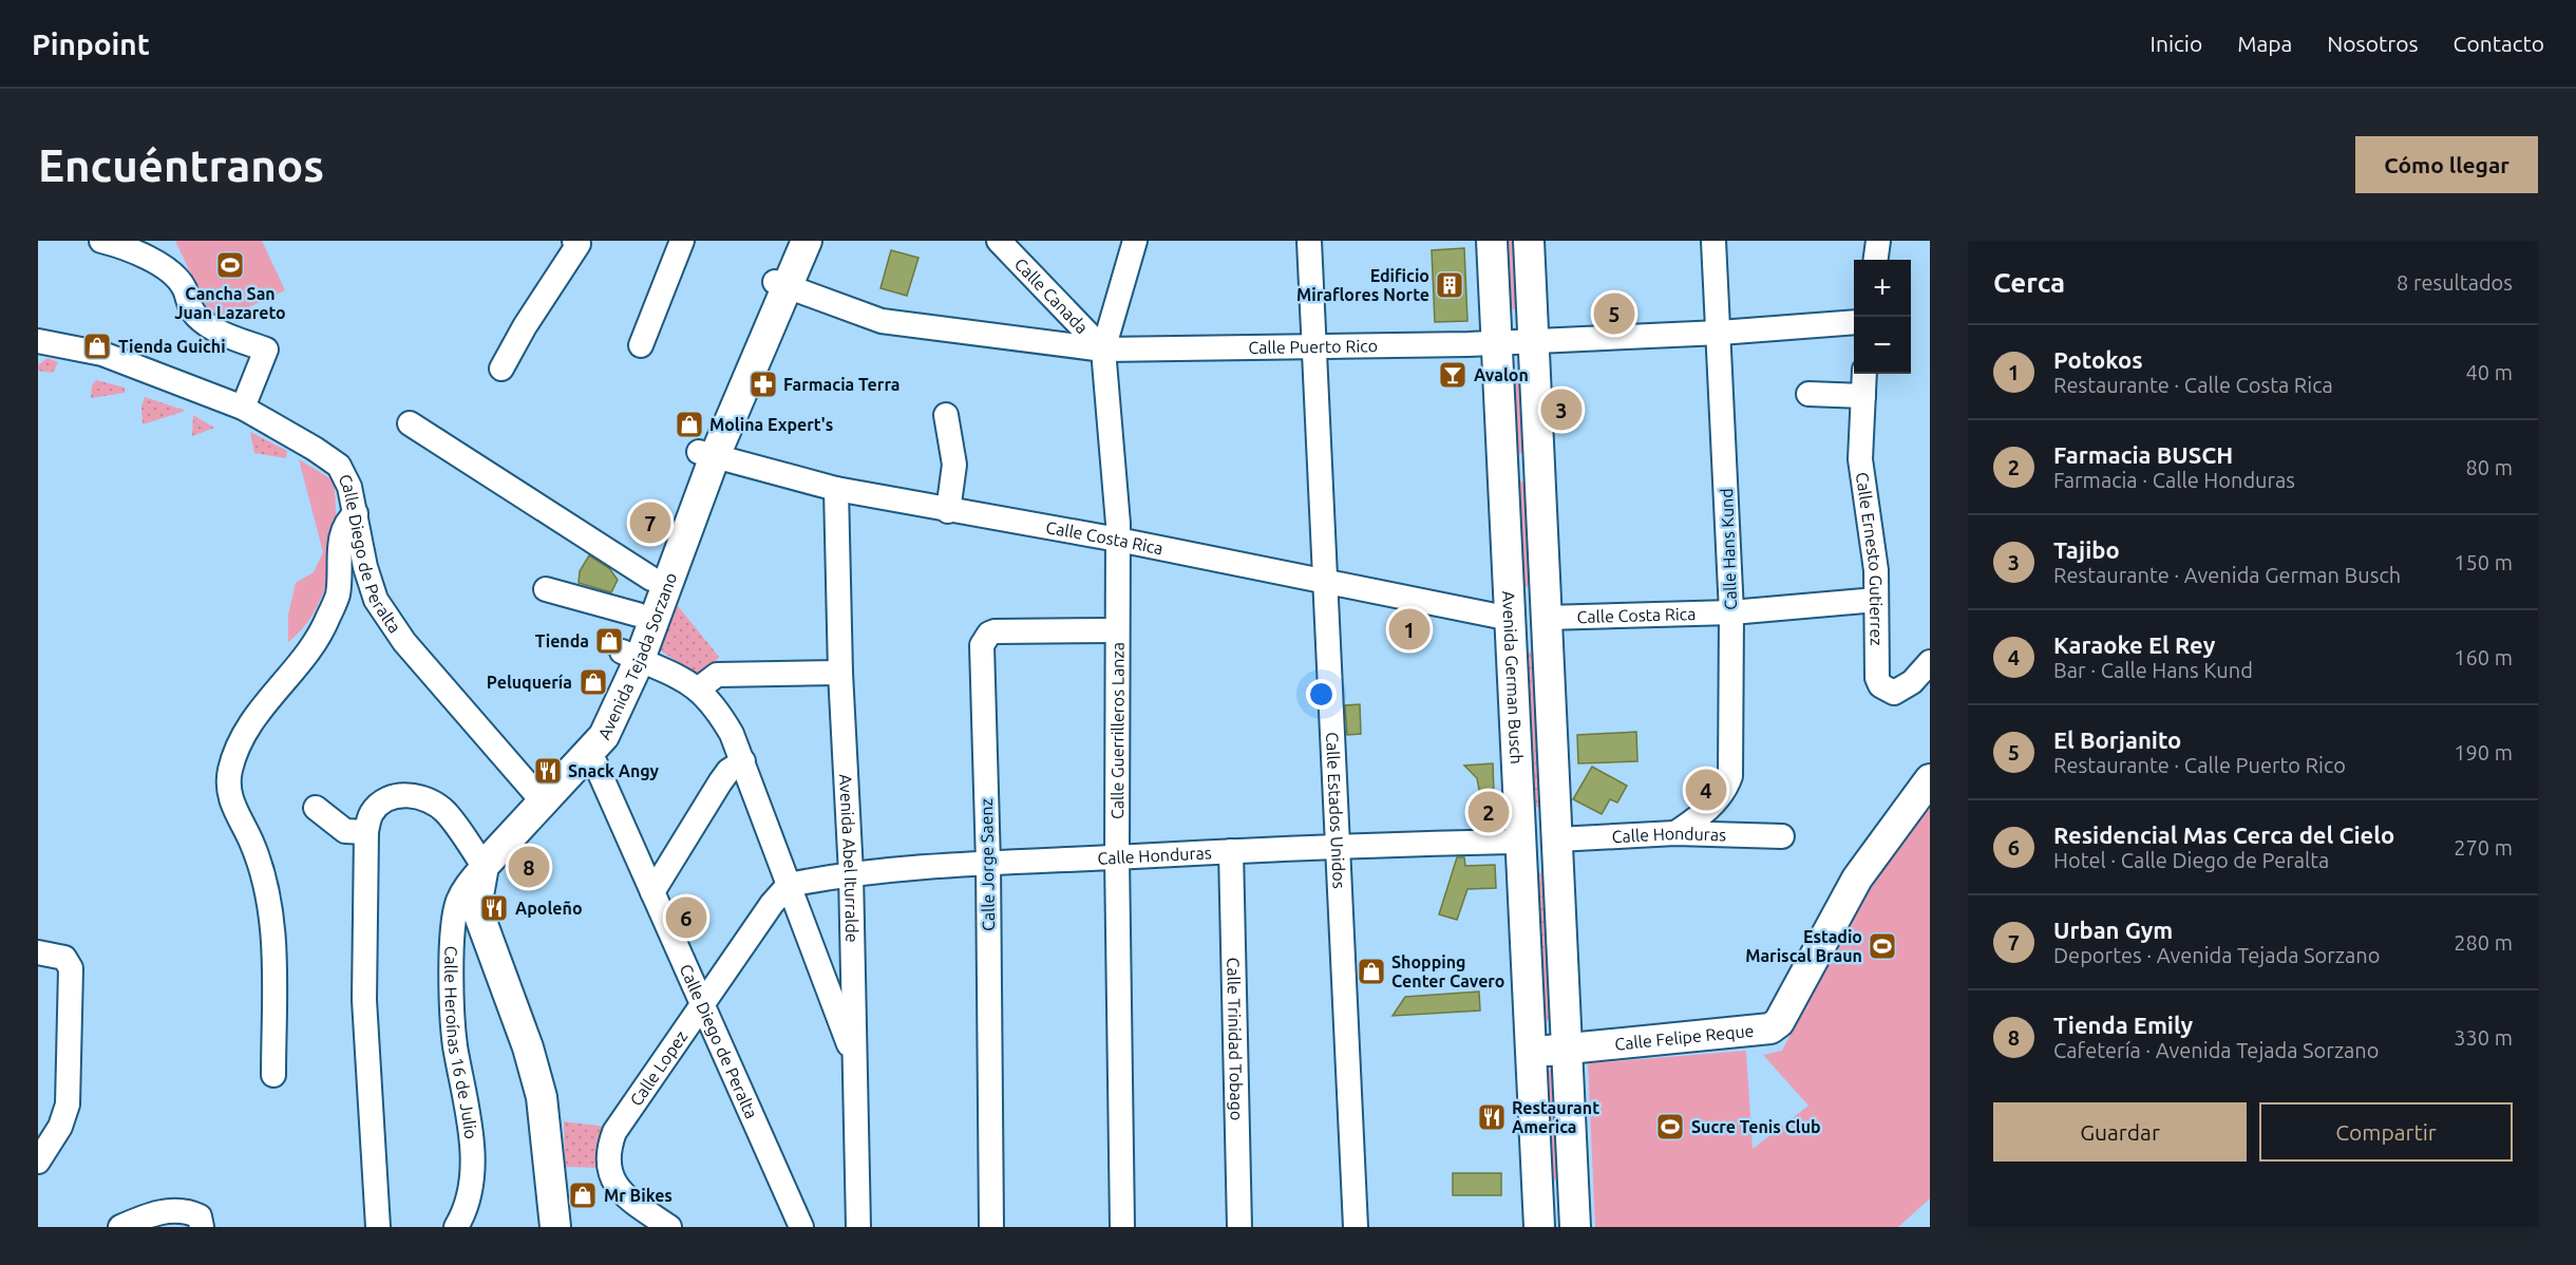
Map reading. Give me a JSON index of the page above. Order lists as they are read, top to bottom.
{
  "streets": {
    "main road": ["Avenida Tejada Sorzano", "Avenida German Busch", "Calle Felipe Reque"],
    "street": [
      "Calle Canada",
      "Calle Puerto Rico",
      "Calle Costa Rica",
      "Calle Hans Kund",
      "Calle Diego de Peralta",
      "Calle Ernesto Gutierrez",
      "Calle Guerrilleros Lanza",
      "Calle Estados Unidos",
      "Calle Honduras",
      "Avenida Abel Iturralde",
      "Calle Jorge Saenz",
      "Calle Trinidad Tobago",
      "Calle Heroínas 16 de Julio",
      "Calle Lopez"
    ]
  },
  "crossings": [
    ["Calle Canada", "Calle Puerto Rico"],
    ["Calle Canada", "Calle Guerrilleros Lanza"],
    ["Calle Puerto Rico", "Calle Hans Kund"],
    ["Calle Puerto Rico", "Avenida Tejada Sorzano"],
    ["Calle Puerto Rico", "Avenida German Busch"],
    ["Calle Puerto Rico", "Calle Guerrilleros Lanza"],
    ["Calle Puerto Rico", "Calle Estados Unidos"],
    ["Calle Costa Rica", "Calle Hans Kund"],
    ["Calle Costa Rica", "Calle Ernesto Gutierrez"],
    ["Calle Costa Rica", "Avenida Tejada Sorzano"],
    ["Calle Costa Rica", "Avenida German Busch"],
    ["Calle Costa Rica", "Calle Guerrilleros Lanza"],
    ["Calle Costa Rica", "Calle Estados Unidos"],
    ["Calle Costa Rica", "Avenida Abel Iturralde"],
    ["Calle Hans Kund", "Calle Honduras"],
    ["Calle Diego de Peralta", "Avenida Tejada Sorzano"],
    ["Calle Diego de Peralta", "Calle Lopez"],
    ["Avenida Tejada Sorzano", "Calle Heroínas 16 de Julio"],
    ["Avenida German Busch", "Calle Honduras"],
    ["Avenida German Busch", "Calle Felipe Reque"],
    ["Calle Guerrilleros Lanza", "Calle Honduras"],
    ["Calle Guerrilleros Lanza", "Calle Jorge Saenz"],
    ["Calle Estados Unidos", "Calle Honduras"],
    ["Calle Honduras", "Avenida Abel Iturralde"],
    ["Calle Honduras", "Calle Jorge Saenz"],
    ["Calle Honduras", "Calle Trinidad Tobago"],
    ["Calle Honduras", "Calle Lopez"]
  ],
  "places": {
    "sports": ["Cancha San Juan Lazareto", "Estadio Mariscal Braun", "Sucre Tenis Club"],
    "building": ["Edificio Miraflores Norte"],
    "shop": [
      "Tienda Guichi",
      "Molina Expert's",
      "Tienda",
      "Peluquería",
      "Shopping Center Cavero",
      "Mr Bikes"
    ],
    "bar": ["Avalon"],
    "pharmacy": ["Farmacia Terra"],
    "restaurant": ["Snack Angy", "Apoleño", "Restaurant America"]
  },
  "page": {
    "header": "Pinpoint",
    "nav": [
      "Inicio",
      "Mapa",
      "Nosotros",
      "Contacto"
    ],
    "buttons": [
      "Cómo llegar",
      ["Guardar", "Compartir"]
    ],
    "title": "Encuéntranos",
    "heading": ["Cerca", "8 resultados"],
    "map_buttons": ["+", "−"],
    "pins": [
      "5",
      "3",
      "7",
      "1",
      "4",
      "2",
      "8",
      "6"
    ],
    "list": [
      {
        "mark": "1",
        "name": "Potokos",
        "note": "Restaurante · Calle Costa Rica",
        "value": "40 m"
      },
      {
        "mark": "2",
        "name": "Farmacia BUSCH",
        "note": "Farmacia · Calle Honduras",
        "value": "80 m"
      },
      {
        "mark": "3",
        "name": "Tajibo",
        "note": "Restaurante · Avenida German Busch",
        "value": "150 m"
      },
      {
        "mark": "4",
        "name": "Karaoke El Rey",
        "note": "Bar · Calle Hans Kund",
        "value": "160 m"
      },
      {
        "mark": "5",
        "name": "El Borjanito",
        "note": "Restaurante · Calle Puerto Rico",
        "value": "190 m"
      },
      {
        "mark": "6",
        "name": "Residencial Mas Cerca del Cielo",
        "note": "Hotel · Calle Diego de Peralta",
        "value": "270 m"
      },
      {
        "mark": "7",
        "name": "Urban Gym",
        "note": "Deportes · Avenida Tejada Sorzano",
        "value": "280 m"
      },
      {
        "mark": "8",
        "name": "Tienda Emily",
        "note": "Cafetería · Avenida Tejada Sorzano",
        "value": "330 m"
      }
    ]
  }
}
